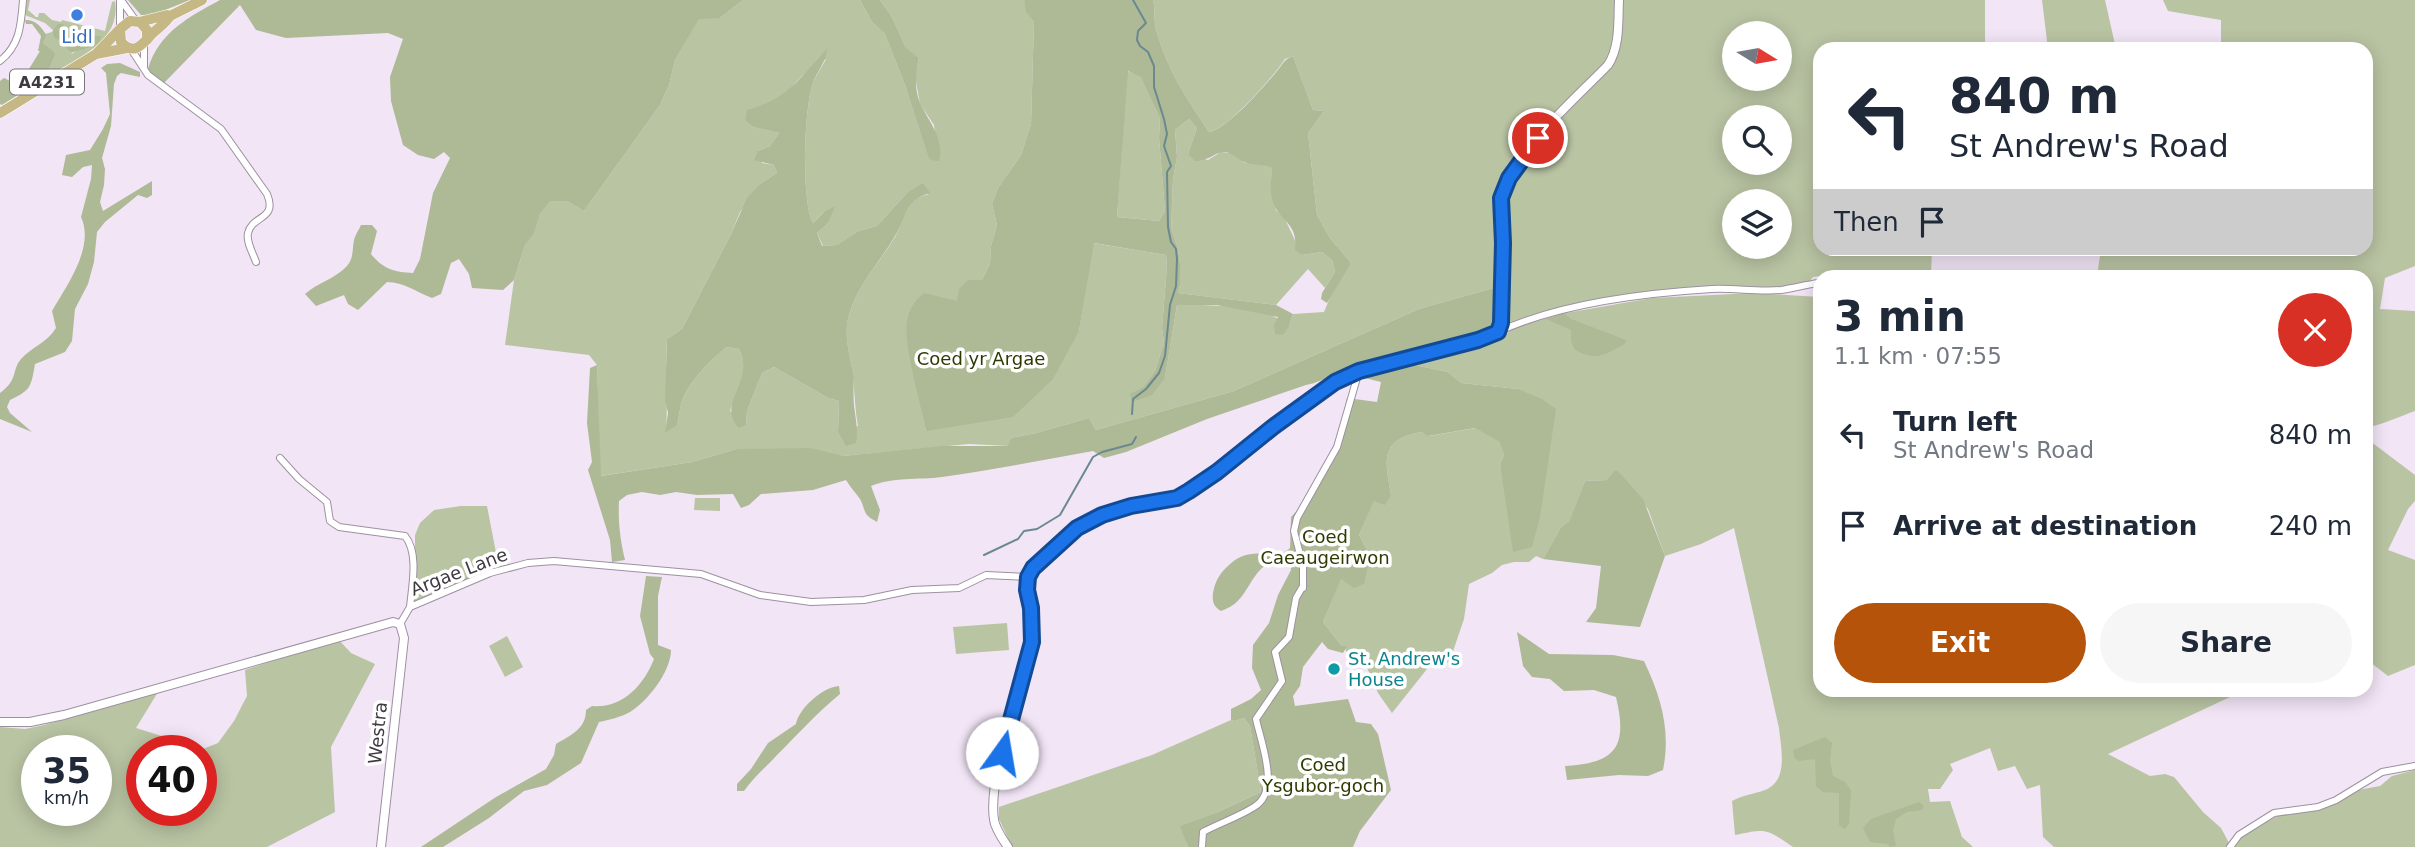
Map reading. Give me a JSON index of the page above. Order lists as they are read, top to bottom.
{
  "streets": {
    "main road": ["A4231"],
    "street": ["Argae Lane", "Westra"]
  },
  "crossings": [
    ["Argae Lane", "Westra"]
  ],
  "parks": ["Coed yr Argae", "Coed Caeaugeirwon", "Coed Ysgubor-goch"],
  "places": ["Lidl", "St. Andrew's House"],
  "north": "right",
  "page": {
    "turn": ["840 m", "St Andrew's Road"],
    "then": "Then",
    "heading": ["3 min", "1.1 km · 07:55"],
    "list": [
      {
        "name": "Turn left",
        "note": "St Andrew's Road",
        "value": "840 m"
      },
      {
        "name": "Arrive at destination",
        "value": "240 m"
      }
    ],
    "buttons": ["Exit", "Share"],
    "speed": "35 km/h",
    "limit": "40"
  }
}
